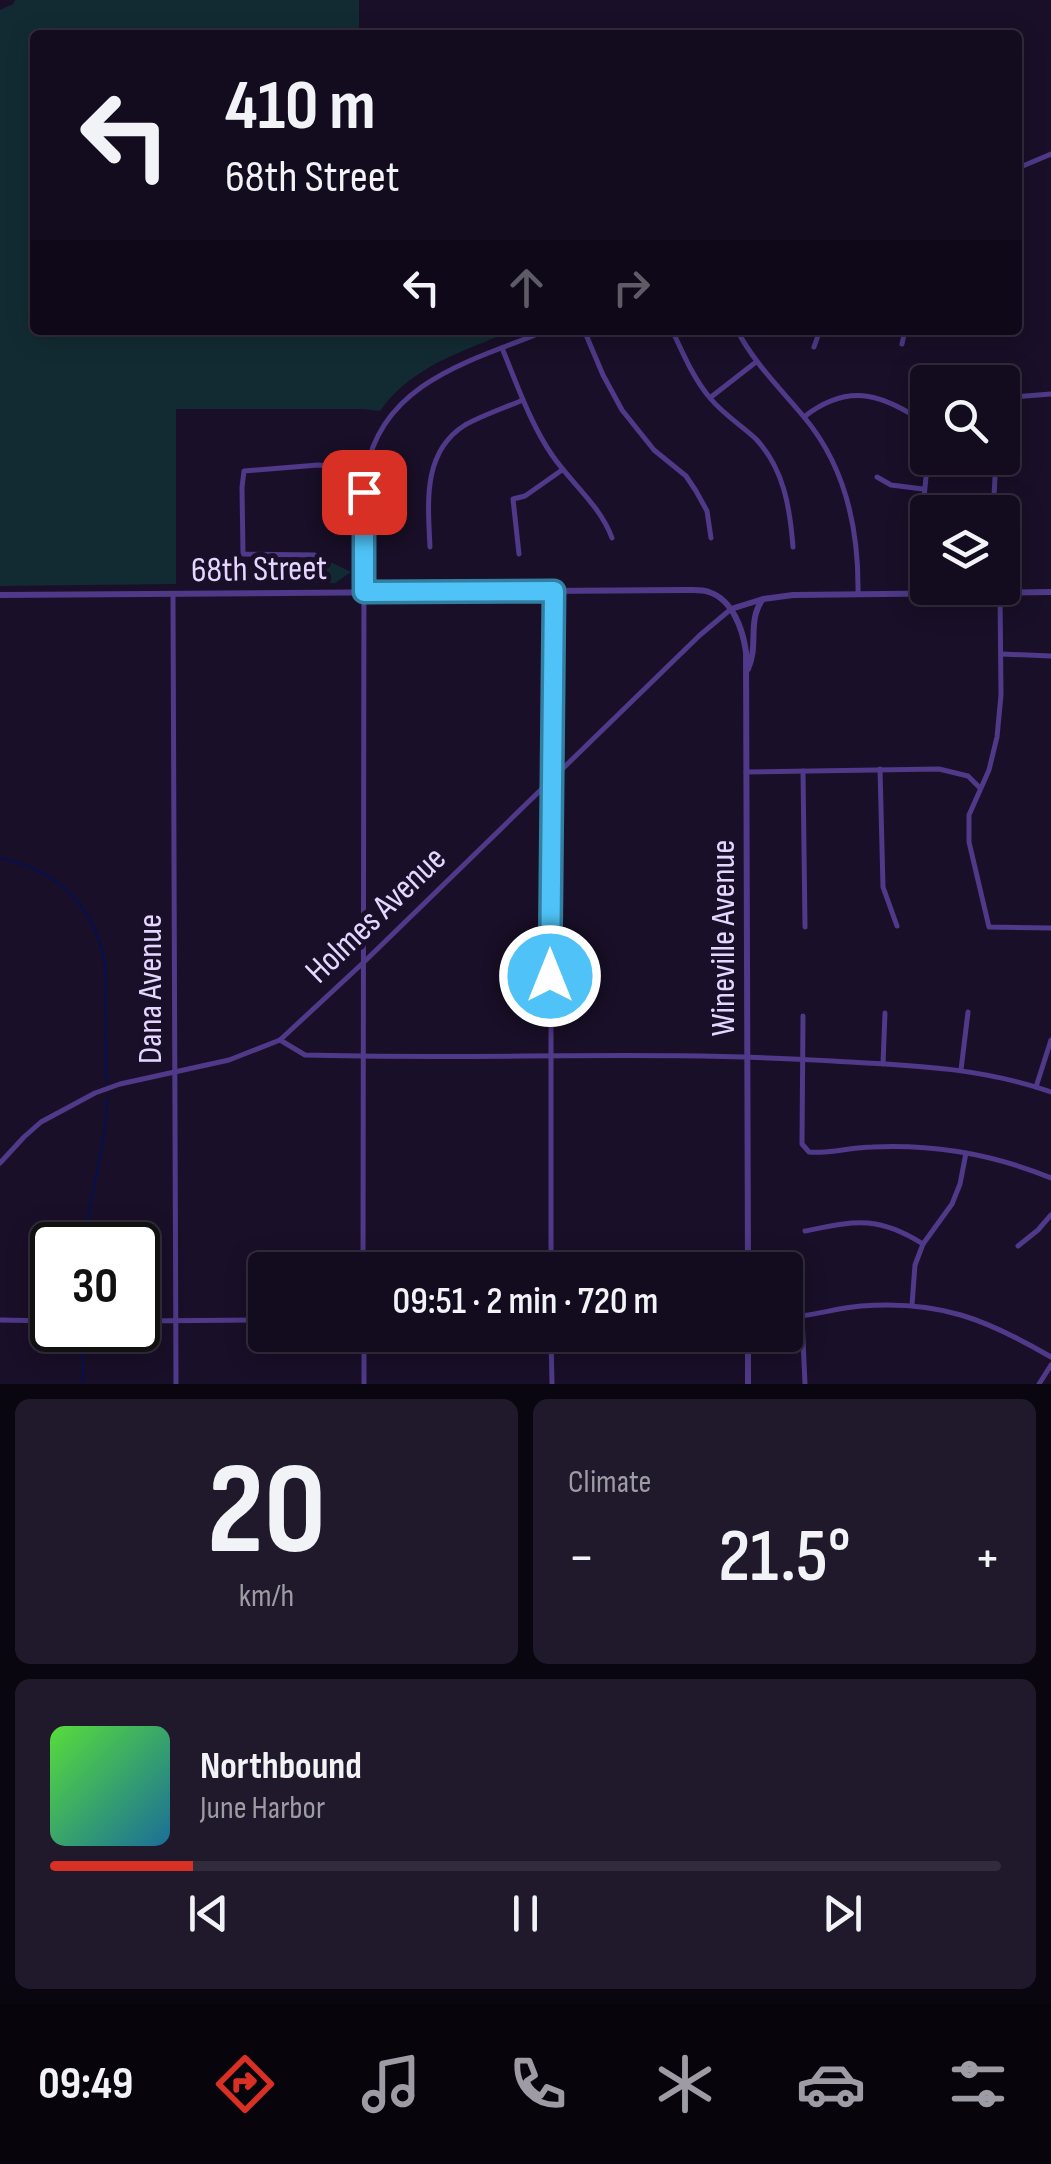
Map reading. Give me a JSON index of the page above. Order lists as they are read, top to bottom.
{
  "streets": {
    "street": [
      "68th Street",
      "Holmes Avenue",
      "Wineville Avenue",
      "Dana Avenue"
    ]
  },
  "crossings": [
    ["68th Street", "Holmes Avenue"],
    ["68th Street", "Wineville Avenue"],
    ["68th Street", "Dana Avenue"],
    ["Holmes Avenue", "Wineville Avenue"],
    ["Holmes Avenue", "Dana Avenue"]
  ],
  "page": {
    "turn": ["410 m", "68th Street"],
    "limit": "30",
    "trip": "09:51 · 2 min · 720 m",
    "tile": [
      ["20", "km/h"],
      "Climate"
    ],
    "heat": ["−", "21.5°", "+"],
    "song": ["Northbound", "June Harbor"],
    "tabs": "09:49"
  }
}
